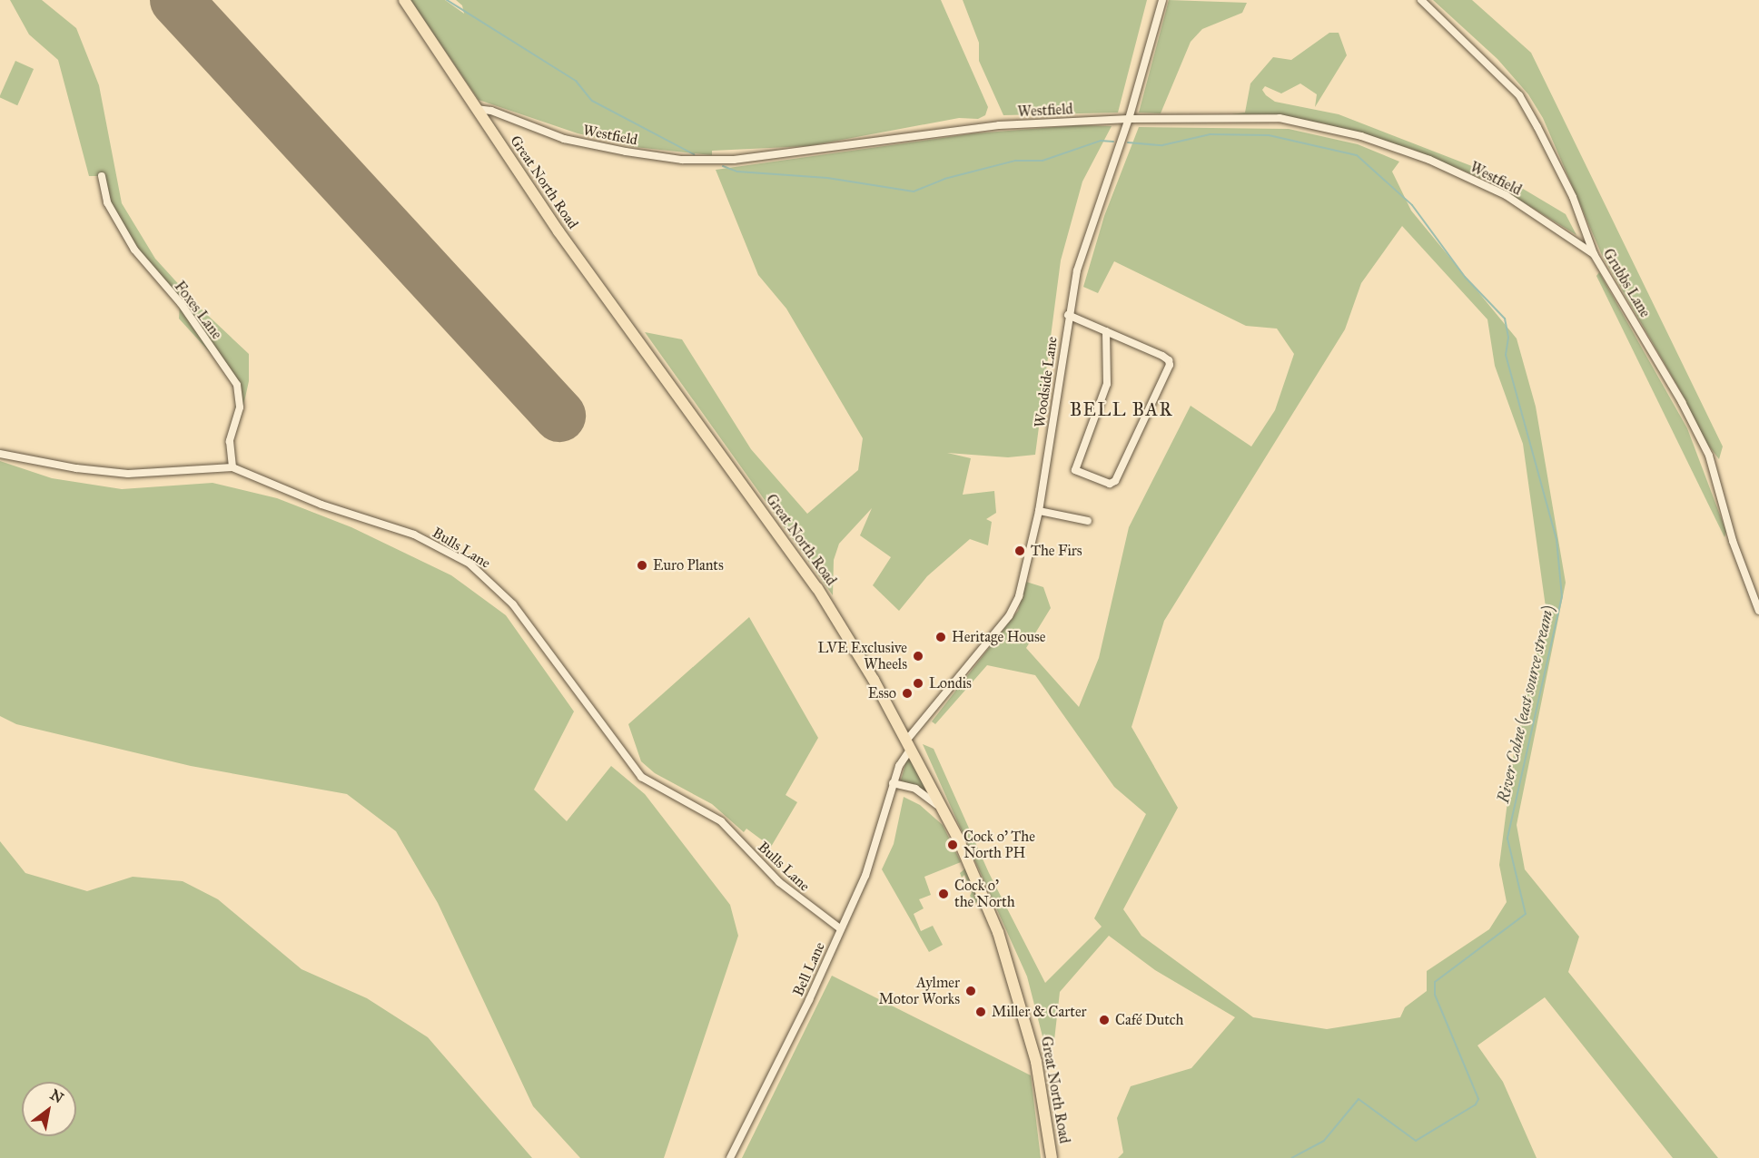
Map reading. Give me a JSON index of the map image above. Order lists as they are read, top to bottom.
{
  "streets": {
    "main road": ["Great North Road"],
    "street": [
      "Westfield",
      "Grubbs Lane",
      "Foxes Lane",
      "Woodside Lane",
      "Bulls Lane",
      "Bell Lane"
    ]
  },
  "crossings": [
    ["Westfield", "Great North Road"],
    ["Westfield", "Grubbs Lane"],
    ["Westfield", "Woodside Lane"],
    ["Great North Road", "Woodside Lane"],
    ["Great North Road", "Bell Lane"],
    ["Foxes Lane", "Bulls Lane"],
    ["Woodside Lane", "Bell Lane"],
    ["Bulls Lane", "Bell Lane"]
  ],
  "districts": ["BELL BAR"],
  "water": ["River Colne (east source stream)"],
  "places": [
    "The Firs",
    "Euro Plants",
    "Heritage House",
    "LVE Exclusive Wheels",
    "Londis",
    "Esso",
    "Cock o' The North PH",
    "Cock o' the North",
    "Aylmer Motor Works",
    "Miller & Carter",
    "Café Dutch"
  ],
  "north": "top right"
}
